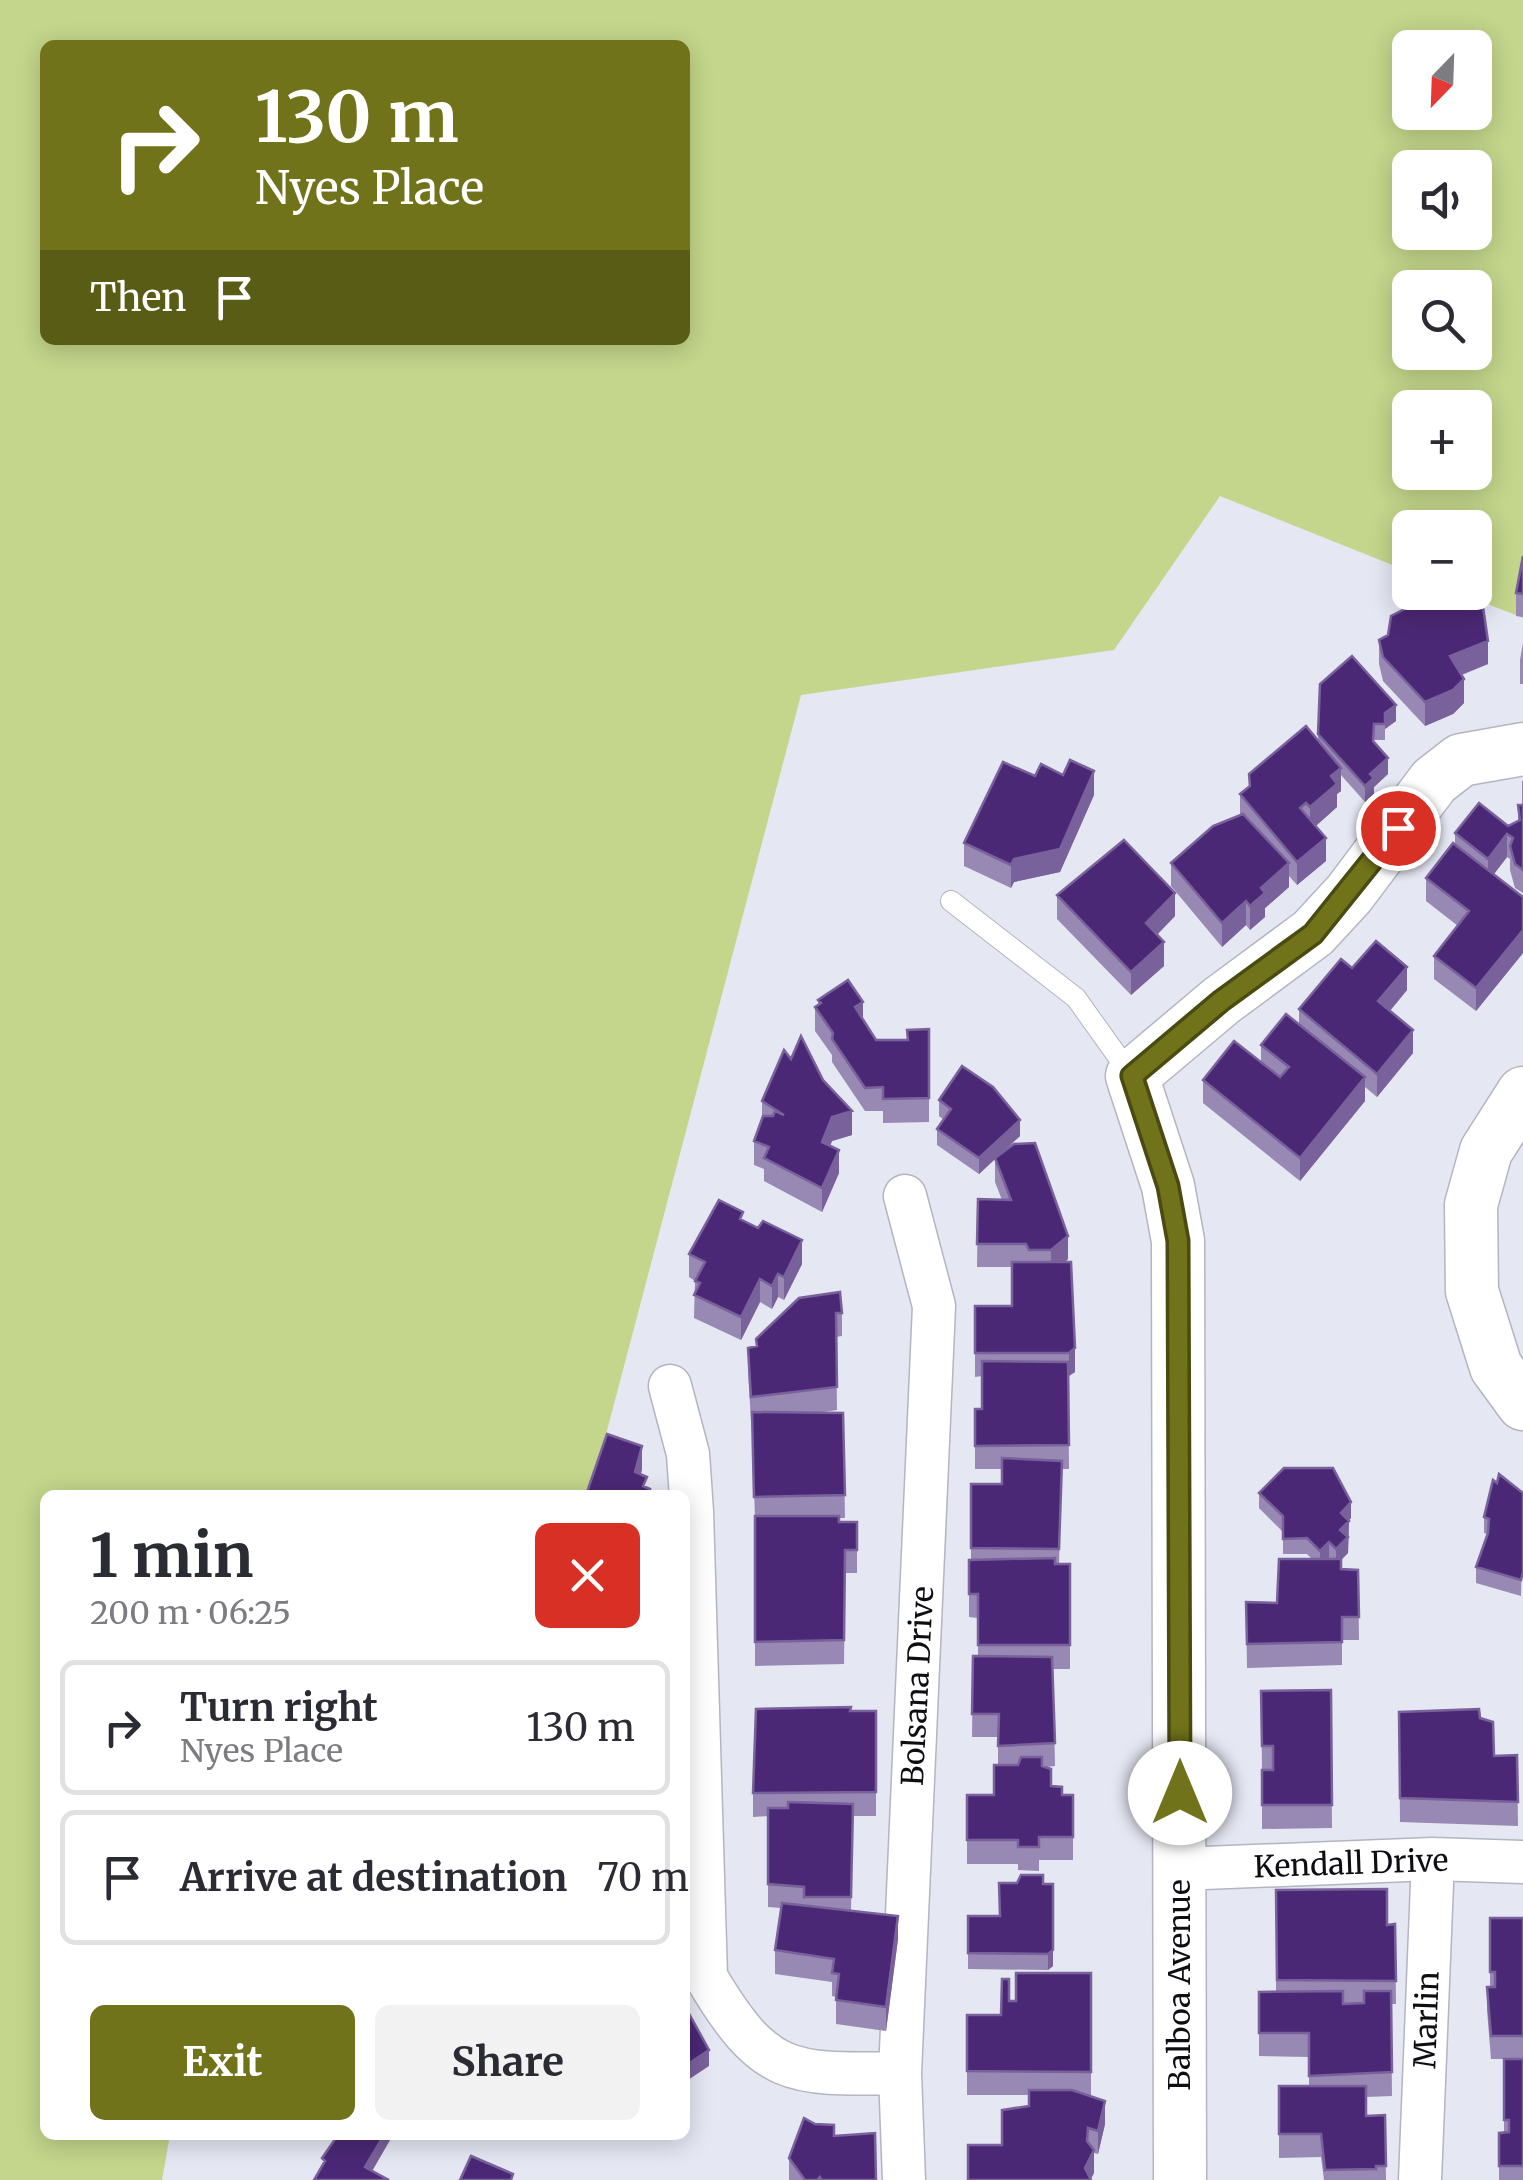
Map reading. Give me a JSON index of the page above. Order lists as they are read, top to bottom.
{
  "streets": {
    "street": [
      "Bolsana Drive",
      "Kendall Drive",
      "Balboa Avenue",
      "Marlin"
    ]
  },
  "crossings": [
    ["Kendall Drive", "Balboa Avenue"],
    ["Kendall Drive", "Marlin"]
  ],
  "north": "bottom left",
  "page": {
    "map_buttons": ["+", "−"],
    "turn": ["130 m", "Nyes Place"],
    "then": "Then",
    "heading": ["1 min", "200 m · 06:25"],
    "list": [
      {
        "name": "Turn right",
        "note": "Nyes Place",
        "value": "130 m"
      },
      {
        "name": "Arrive at destination",
        "value": "70 m"
      }
    ],
    "buttons": ["Exit", "Share"]
  }
}
